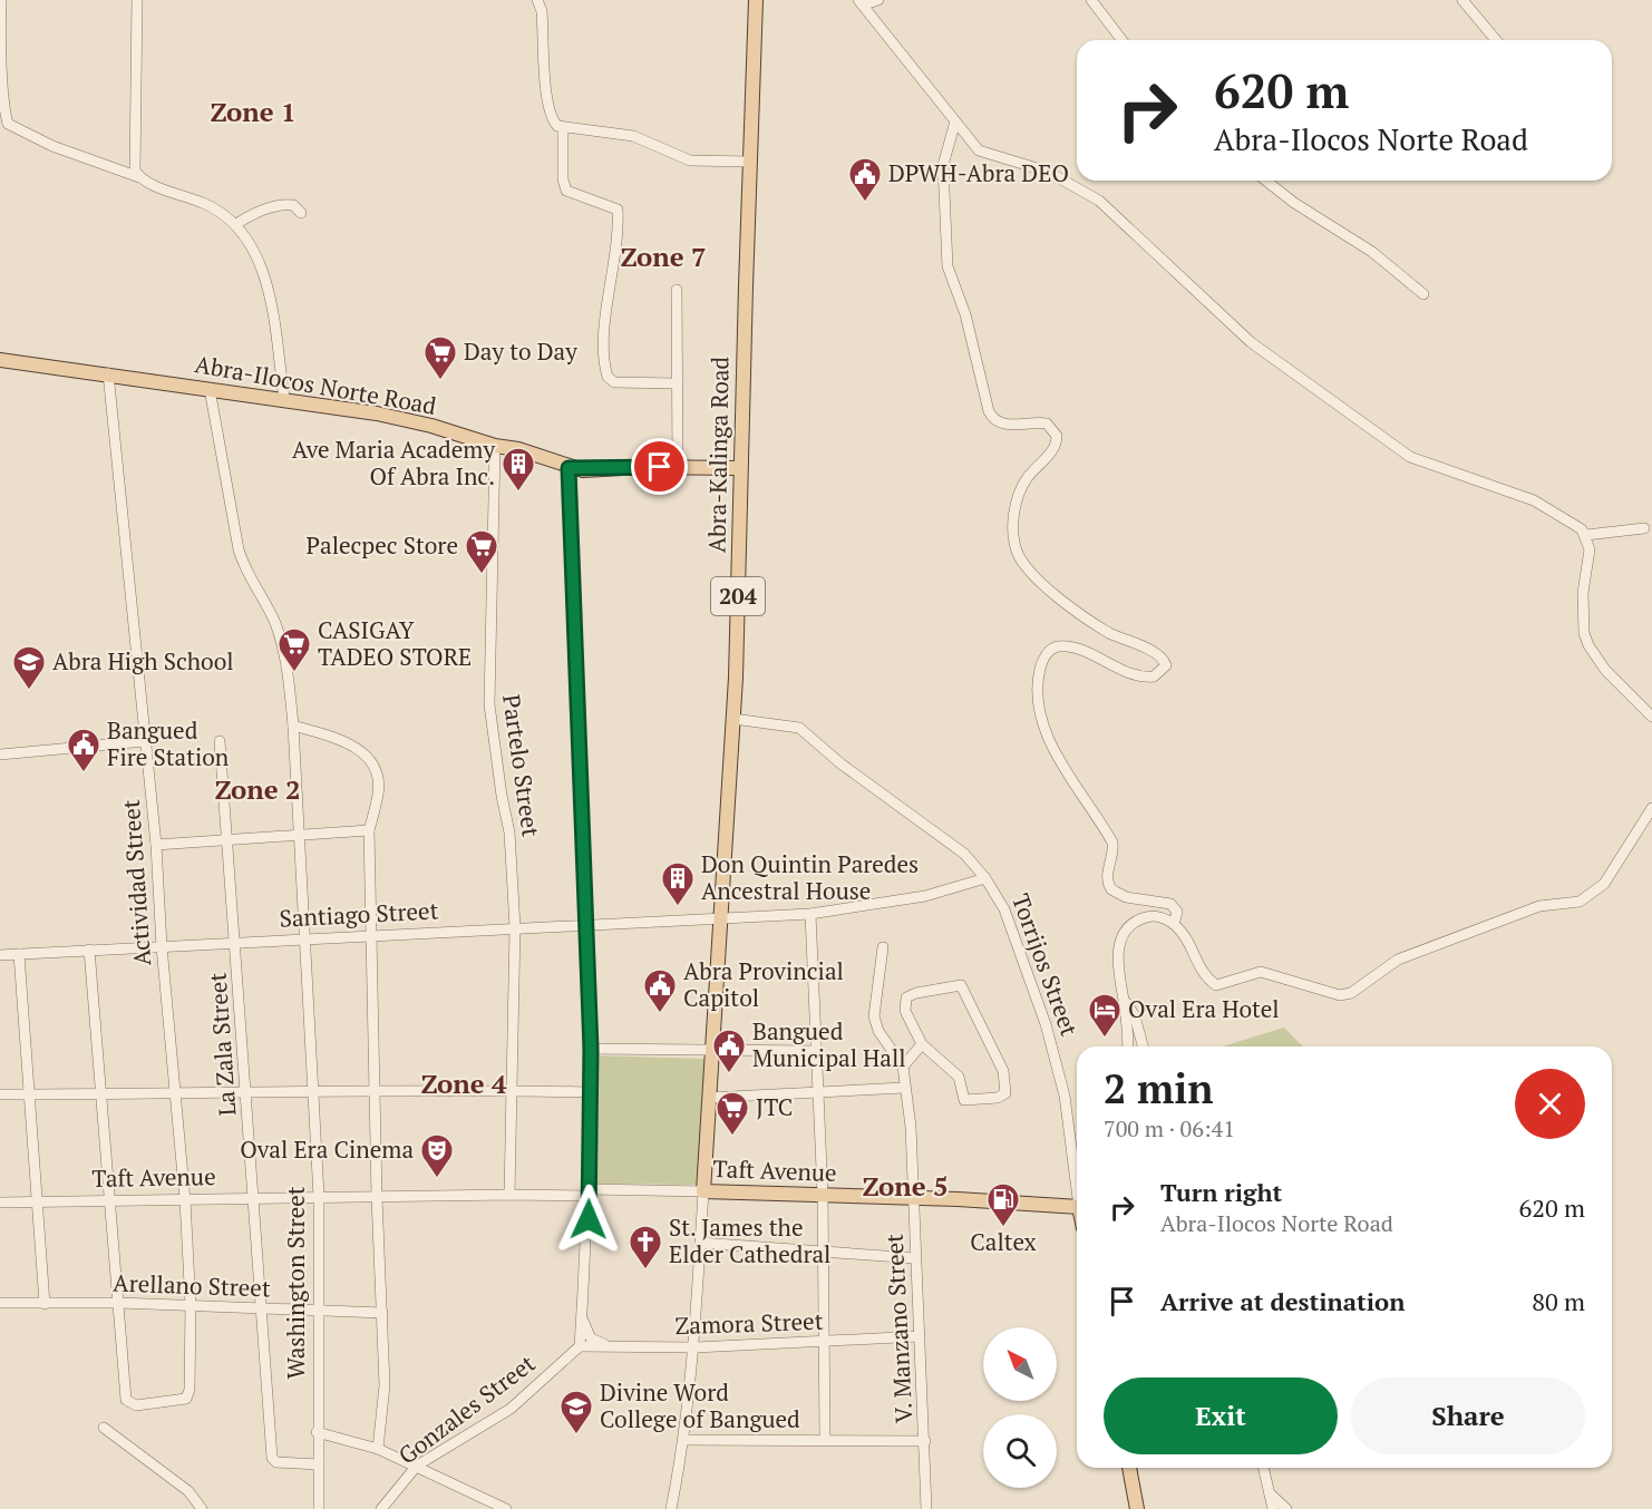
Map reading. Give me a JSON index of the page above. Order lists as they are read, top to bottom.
{
  "streets": {
    "main road": [
      "Abra-Ilocos Norte Road",
      "Abra-Kalinga Road",
      "204",
      "Taft Avenue"
    ],
    "street": [
      "Partelo Street",
      "Actividad Street",
      "Santiago Street",
      "Torrijos Street",
      "La Zala Street",
      "Washington Street",
      "Arellano Street",
      "Zamora Street",
      "V. Manzano Street",
      "Gonzales Street"
    ]
  },
  "crossings": [
    ["Abra-Ilocos Norte Road", "Abra-Kalinga Road"],
    ["Abra-Ilocos Norte Road", "Partelo Street"],
    ["Abra-Ilocos Norte Road", "Actividad Street"],
    ["Abra-Ilocos Norte Road", "Washington Street"],
    ["Abra-Kalinga Road", "Santiago Street"],
    ["Abra-Kalinga Road", "Torrijos Street"],
    ["Abra-Kalinga Road", "Taft Avenue"],
    ["Partelo Street", "Santiago Street"],
    ["Partelo Street", "Taft Avenue"],
    ["Actividad Street", "Santiago Street"],
    ["Actividad Street", "Taft Avenue"],
    ["Actividad Street", "Arellano Street"],
    ["Santiago Street", "Torrijos Street"],
    ["Santiago Street", "La Zala Street"],
    ["Santiago Street", "Washington Street"],
    ["La Zala Street", "Taft Avenue"],
    ["La Zala Street", "Washington Street"],
    ["La Zala Street", "Arellano Street"],
    ["Taft Avenue", "Washington Street"],
    ["Taft Avenue", "V. Manzano Street"],
    ["Washington Street", "Arellano Street"],
    ["Zamora Street", "V. Manzano Street"],
    ["Zamora Street", "Gonzales Street"]
  ],
  "districts": [
    "Zone 1",
    "Zone 7",
    "Zone 2",
    "Zone 4",
    "Zone 5"
  ],
  "places": {
    "public building": [
      "DPWH-Abra DEO",
      "Bangued Fire Station",
      "Abra Provincial Capitol",
      "Bangued Municipal Hall"
    ],
    "supermarket": [
      "Day to Day",
      "Palecpec Store",
      "CASIGAY TADEO STORE",
      "JTC"
    ],
    "building": ["Ave Maria Academy Of Abra Inc.", "Don Quintin Paredes Ancestral House"],
    "school or university": ["Abra High School", "Divine Word College of Bangued"],
    "hotel": ["Oval Era Hotel"],
    "theatre": ["Oval Era Cinema"],
    "fuel station": ["Caltex"],
    "church": ["St. James the Elder Cathedral"]
  },
  "north": "top left",
  "page": {
    "turn": ["620 m", "Abra-Ilocos Norte Road"],
    "heading": ["2 min", "700 m · 06:41"],
    "list": [
      {
        "name": "Turn right",
        "note": "Abra-Ilocos Norte Road",
        "value": "620 m"
      },
      {
        "name": "Arrive at destination",
        "value": "80 m"
      }
    ],
    "buttons": ["Exit", "Share"]
  }
}
